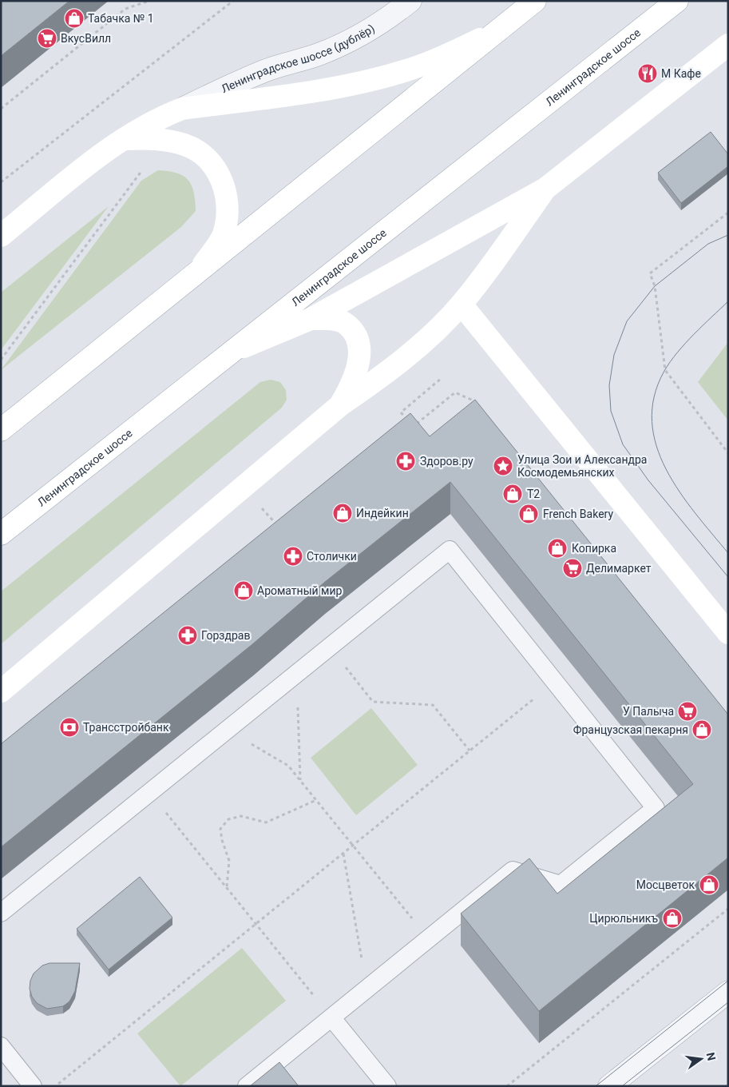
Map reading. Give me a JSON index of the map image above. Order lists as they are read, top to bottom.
{
  "streets": {
    "main road": ["Ленинградское шоссе"],
    "street": ["Ленинградское шоссе (дублёр)"]
  },
  "places": {
    "shop": [
      "Табачка № 1",
      "T2",
      "Индейкин",
      "French Bakery",
      "Копирка",
      "Ароматный мир",
      "Французская пекарня",
      "Мосцветок",
      "Цирюльникъ"
    ],
    "supermarket": ["ВкусВилл", "Делимаркет", "У Палыча"],
    "restaurant": ["М Кафе"],
    "pharmacy": ["Здоров.ру", "Столички", "Горздрав"],
    "place": ["Улица Зои и Александра Космодемьянских"],
    "bank": ["Трансстройбанк"]
  },
  "north": "right"
}
